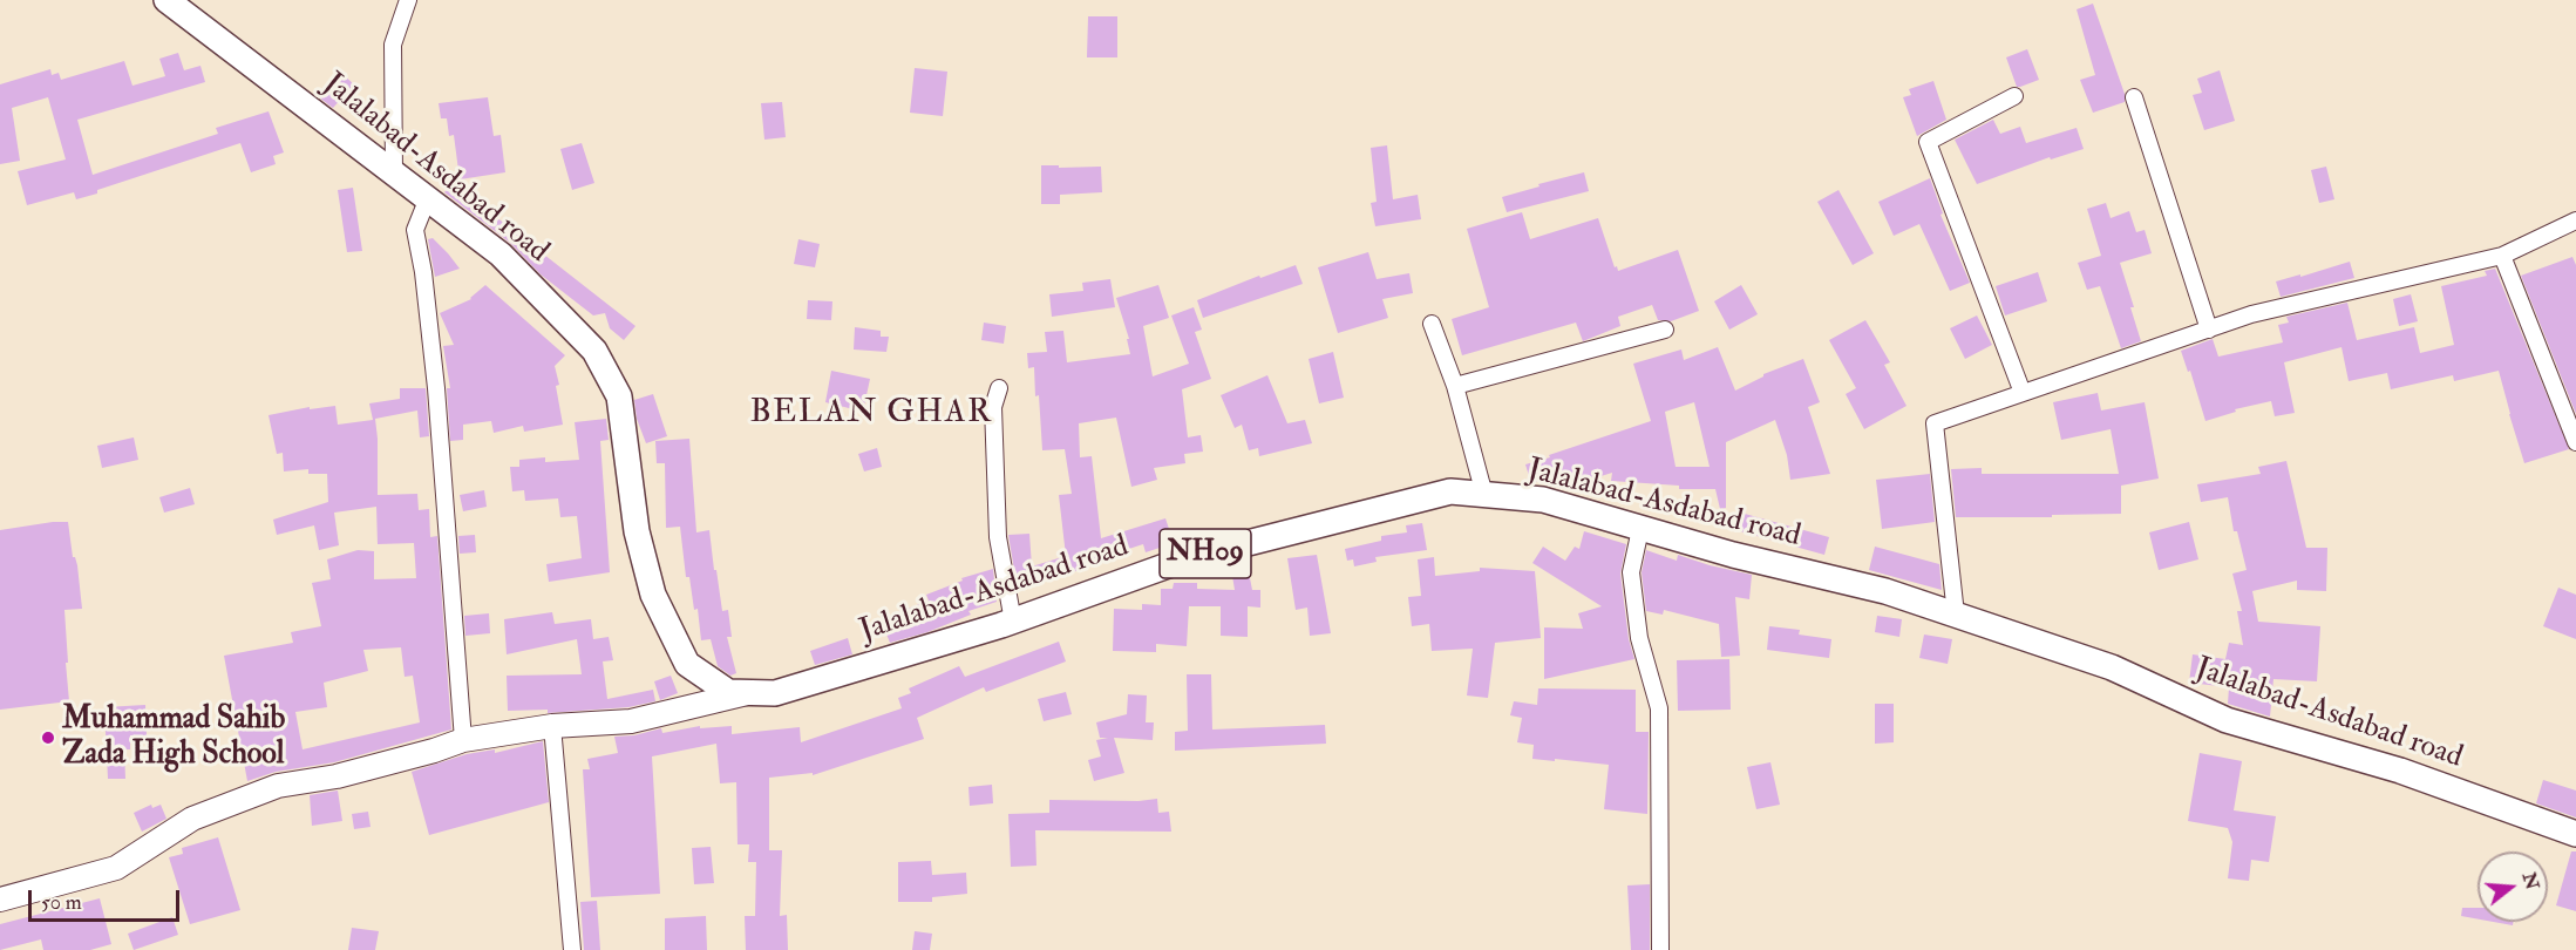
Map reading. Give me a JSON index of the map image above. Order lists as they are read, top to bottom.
{
  "streets": {
    "main road": ["Jalalabad-Asdabad road", "NH09"]
  },
  "districts": ["BELAN GHAR"],
  "places": ["Muhammad Sahib Zada High School"],
  "scale_bar": "50 m",
  "north": "right"
}
